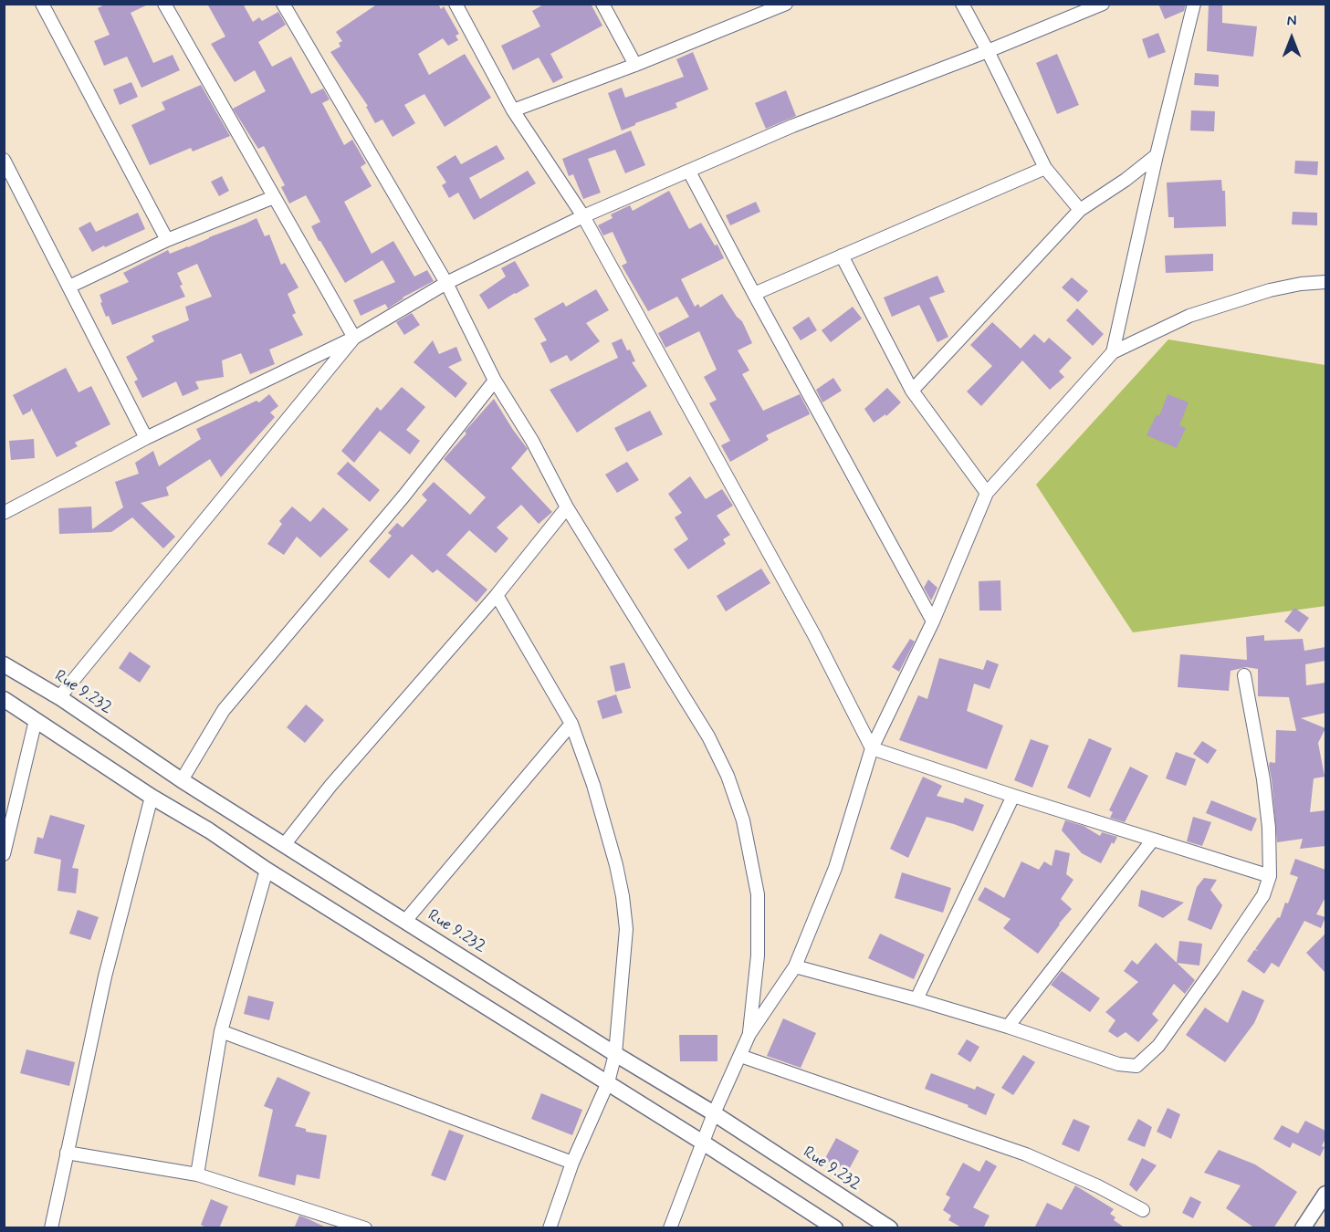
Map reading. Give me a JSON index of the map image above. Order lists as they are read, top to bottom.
{
  "streets": {
    "street": ["Rue 9.232"]
  },
  "north": "top"
}
